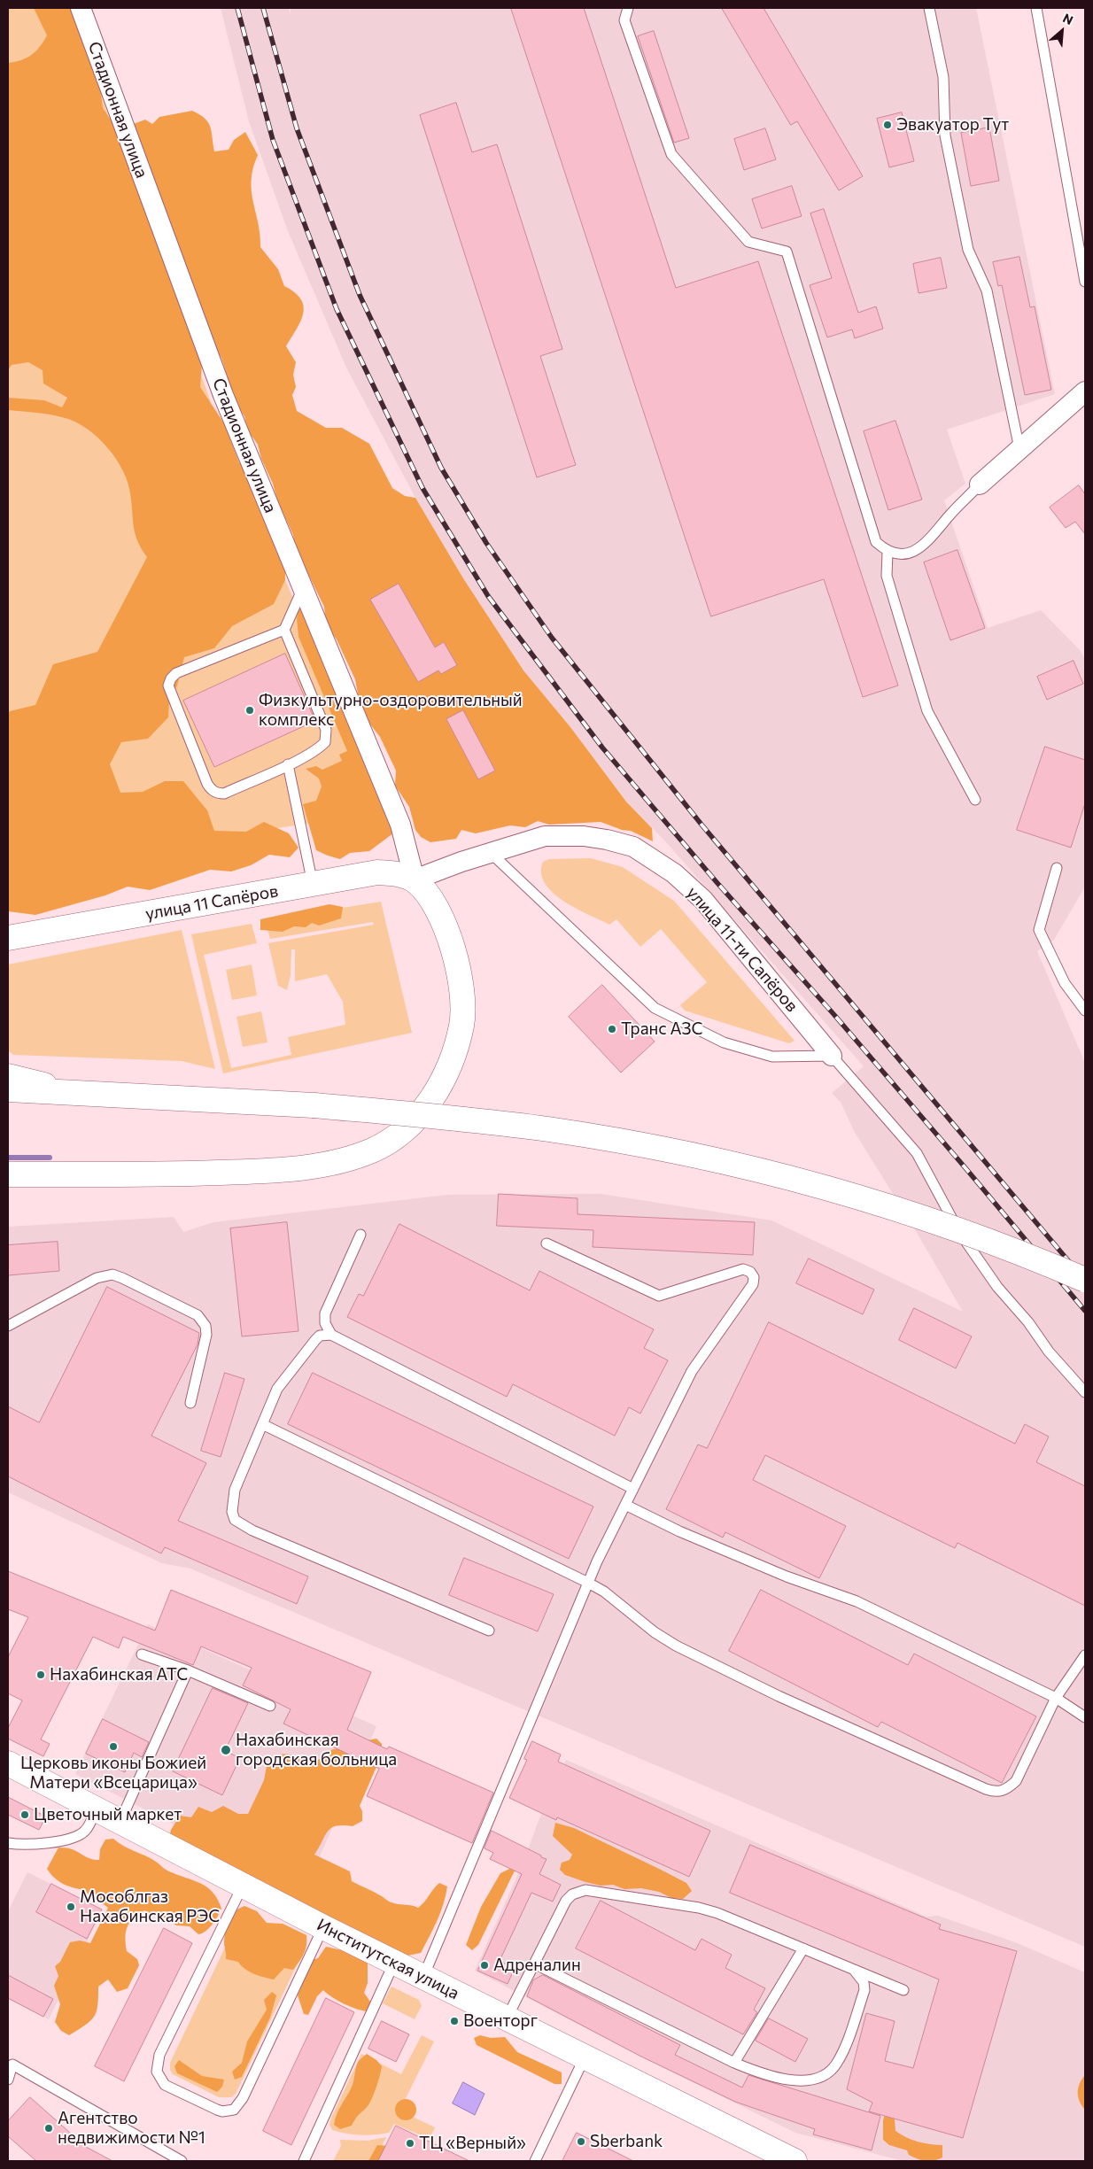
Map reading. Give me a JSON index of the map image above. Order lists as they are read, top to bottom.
{
  "streets": {
    "street": [
      "Стадионная улица",
      "улица 11 Сапёров",
      "улица 11-ти Сапёров",
      "Институтская улица"
    ]
  },
  "crossings": [
    ["Стадионная улица", "улица 11 Сапёров"],
    ["Стадионная улица", "улица 11-ти Сапёров"],
    ["улица 11 Сапёров", "улица 11-ти Сапёров"]
  ],
  "places": [
    "Эвакуатор Тут",
    "Физкультурно-оздоровительный комплекс",
    "Транс АЗС",
    "Нахабинская АТС",
    "Церковь иконы Божией Матери «Всецарица»",
    "Нахабинская городская больница",
    "Цветочный маркет",
    "Мособлгаз Нахабинская РЭС",
    "Адреналин",
    "Военторг",
    "Агентство недвижимости №1",
    "Sberbank",
    "ТЦ «Верный»"
  ],
  "north": "top right"
}
